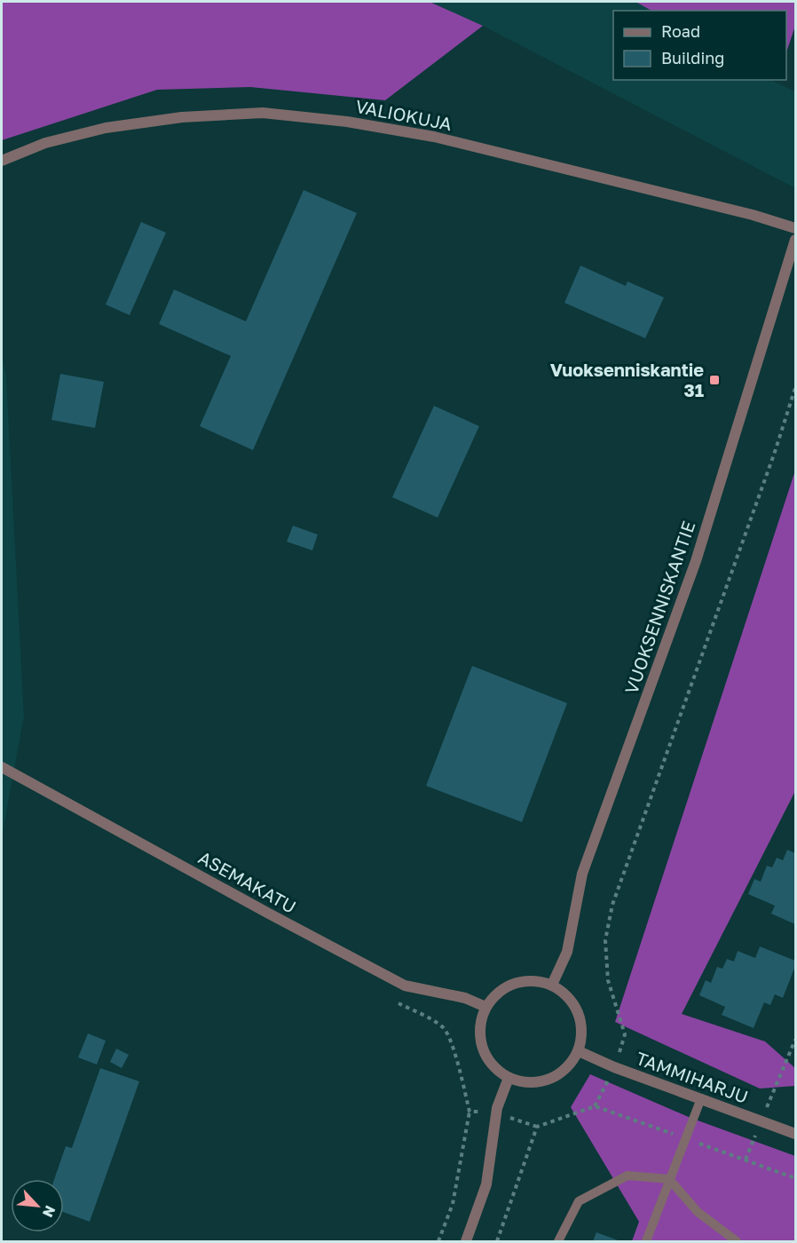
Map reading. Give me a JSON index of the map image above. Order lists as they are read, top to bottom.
{
  "streets": {
    "street": [
      "VALIOKUJA",
      "VUOKSENNISKANTIE",
      "ASEMAKATU",
      "TAMMIHARJU"
    ]
  },
  "crossings": [
    ["VUOKSENNISKANTIE", "ASEMAKATU"],
    ["VUOKSENNISKANTIE", "TAMMIHARJU"],
    ["ASEMAKATU", "TAMMIHARJU"]
  ],
  "places": {
    "transit": ["Vuoksenniskantie 31"]
  },
  "legend": ["Road", "Building"],
  "north": "bottom right"
}
